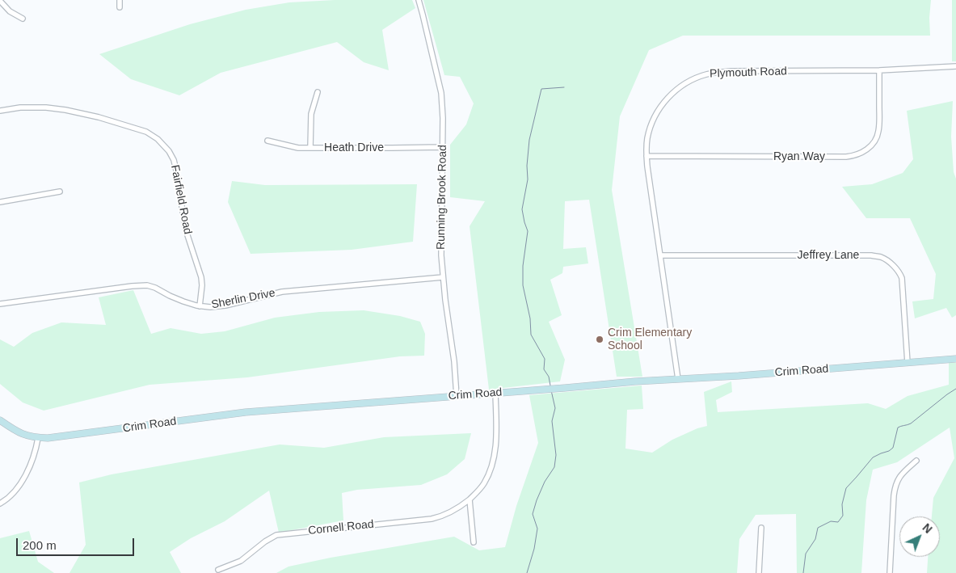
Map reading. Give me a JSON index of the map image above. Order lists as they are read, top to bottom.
{
  "streets": {
    "street": [
      "Plymouth Road",
      "Heath Drive",
      "Ryan Way",
      "Running Brook Road",
      "Fairfield Road",
      "Jeffrey Lane",
      "Sherlin Drive",
      "Crim Road",
      "Cornell Road"
    ]
  },
  "crossings": [
    ["Plymouth Road", "Ryan Way"],
    ["Plymouth Road", "Jeffrey Lane"],
    ["Plymouth Road", "Crim Road"],
    ["Heath Drive", "Running Brook Road"],
    ["Running Brook Road", "Sherlin Drive"],
    ["Running Brook Road", "Crim Road"],
    ["Fairfield Road", "Sherlin Drive"],
    ["Jeffrey Lane", "Crim Road"],
    ["Crim Road", "Cornell Road"]
  ],
  "places": ["Crim Elementary School"],
  "scale_bar": "200 m",
  "north": "top right"
}
